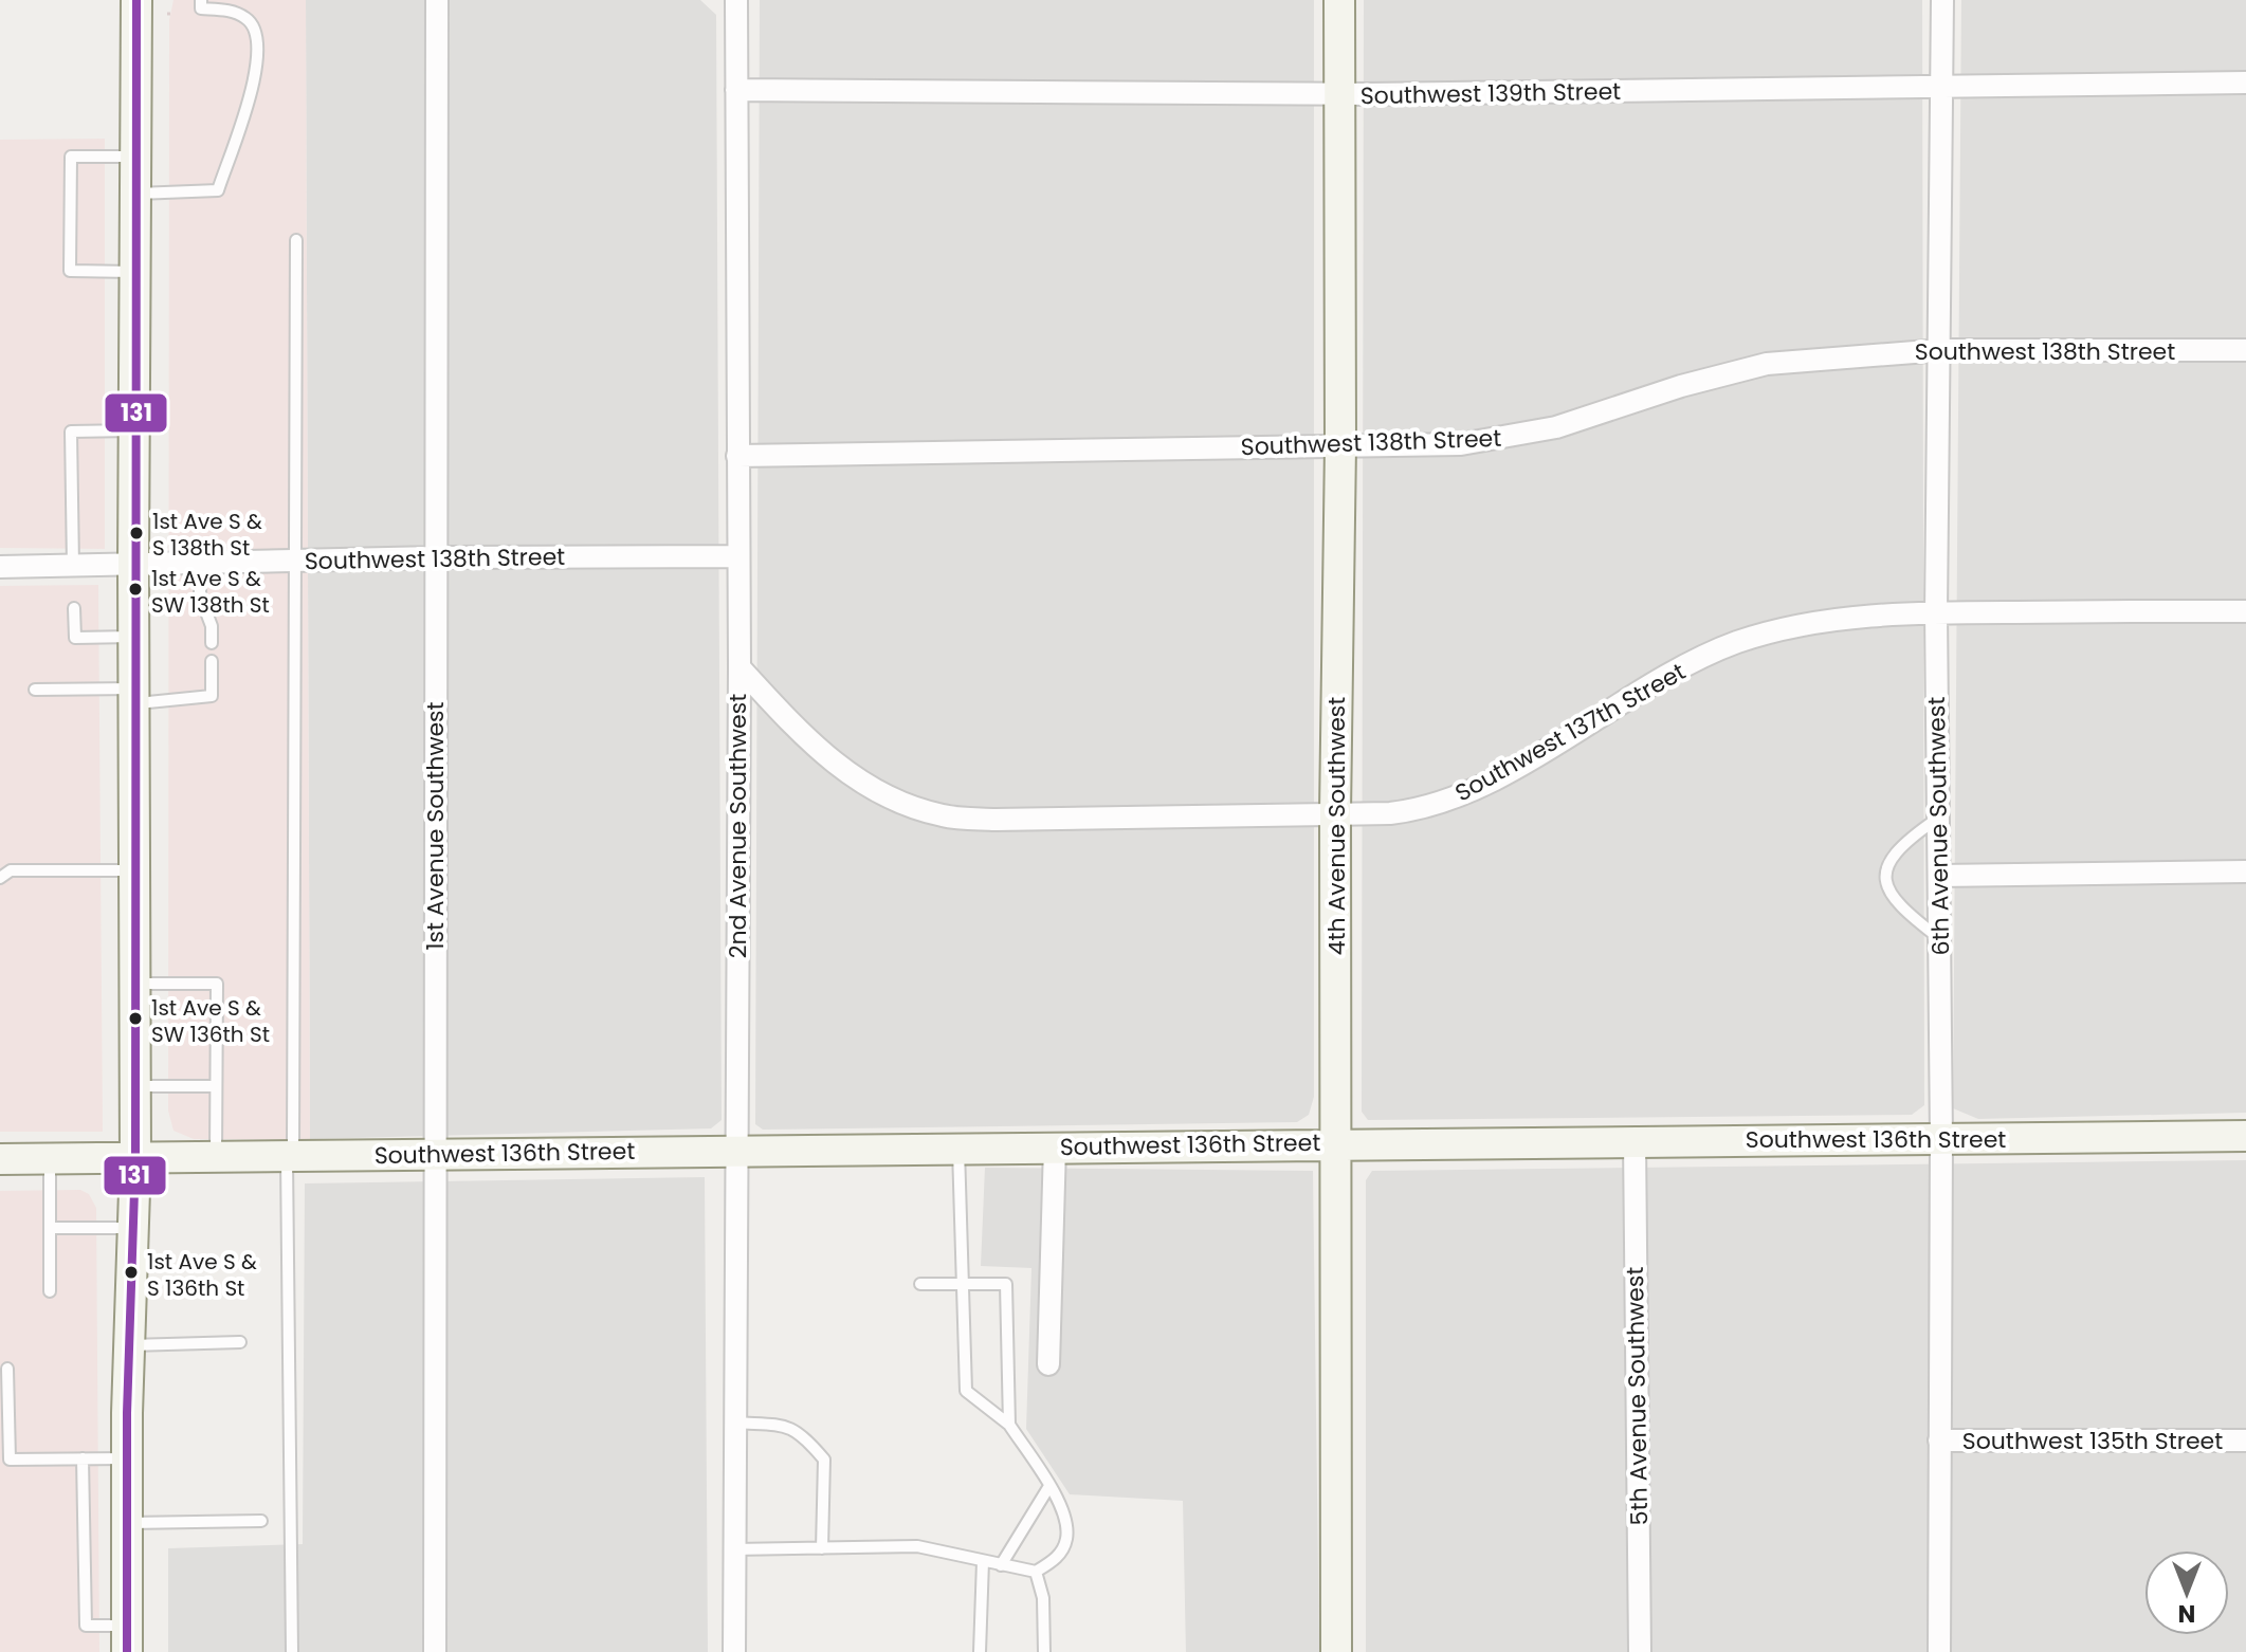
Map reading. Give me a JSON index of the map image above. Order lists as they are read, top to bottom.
{
  "streets": {
    "street": [
      "Southwest 139th Street",
      "Southwest 138th Street",
      "Southwest 137th Street",
      "1st Avenue Southwest",
      "2nd Avenue Southwest",
      "4th Avenue Southwest",
      "6th Avenue Southwest",
      "Southwest 136th Street",
      "5th Avenue Southwest",
      "Southwest 135th Street"
    ]
  },
  "crossings": [
    ["Southwest 139th Street", "2nd Avenue Southwest"],
    ["Southwest 139th Street", "4th Avenue Southwest"],
    ["Southwest 139th Street", "6th Avenue Southwest"],
    ["Southwest 138th Street", "1st Avenue Southwest"],
    ["Southwest 138th Street", "2nd Avenue Southwest"],
    ["Southwest 138th Street", "4th Avenue Southwest"],
    ["Southwest 138th Street", "6th Avenue Southwest"],
    ["Southwest 137th Street", "2nd Avenue Southwest"],
    ["Southwest 137th Street", "4th Avenue Southwest"],
    ["Southwest 137th Street", "6th Avenue Southwest"],
    ["1st Avenue Southwest", "Southwest 136th Street"],
    ["2nd Avenue Southwest", "Southwest 136th Street"],
    ["4th Avenue Southwest", "Southwest 136th Street"],
    ["6th Avenue Southwest", "Southwest 136th Street"],
    ["6th Avenue Southwest", "Southwest 135th Street"],
    ["Southwest 136th Street", "5th Avenue Southwest"]
  ],
  "places": [
    "1st Ave S & S 138th St",
    "1st Ave S & SW 138th St",
    "1st Ave S & SW 136th St",
    "1st Ave S & S 136th St"
  ],
  "lines": ["transit line 131"],
  "north": "bottom"
}
